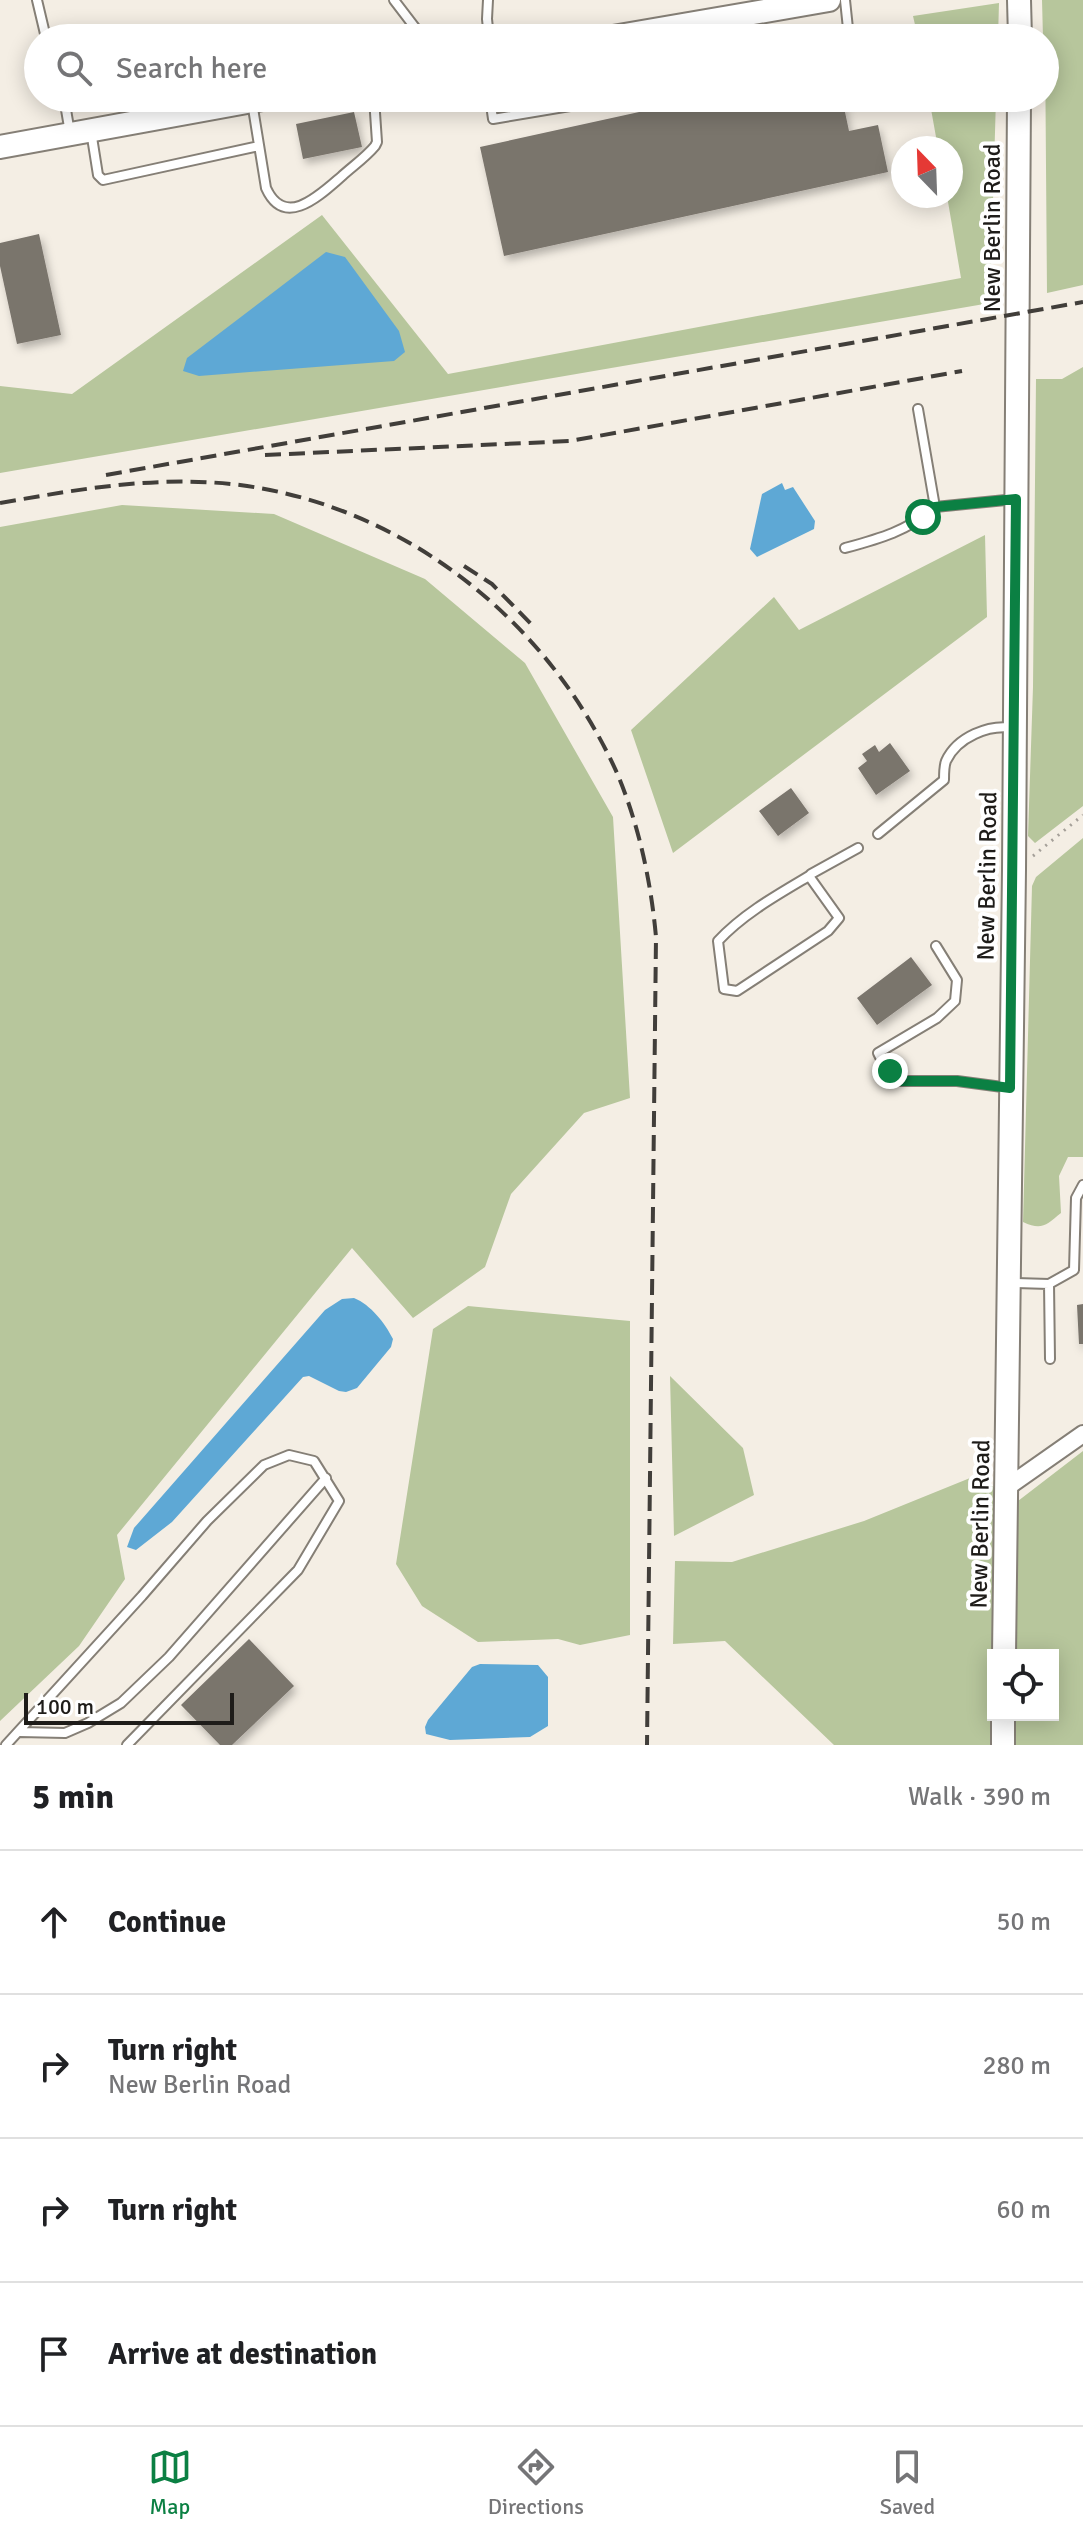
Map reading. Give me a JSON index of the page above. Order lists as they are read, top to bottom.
{
  "streets": {
    "street": ["New Berlin Road"]
  },
  "scale_bar": "100 m",
  "north": "top left",
  "page": {
    "search": "Search here",
    "scale": "100 m",
    "heading": ["5 min", "Walk · 390 m"],
    "list": [
      ["Continue", "50 m"],
      ["Turn right", "New Berlin Road", "280 m"],
      ["Turn right", "60 m"],
      "Arrive at destination"
    ],
    "nav": ["Map", "Directions", "Saved"]
  }
}
